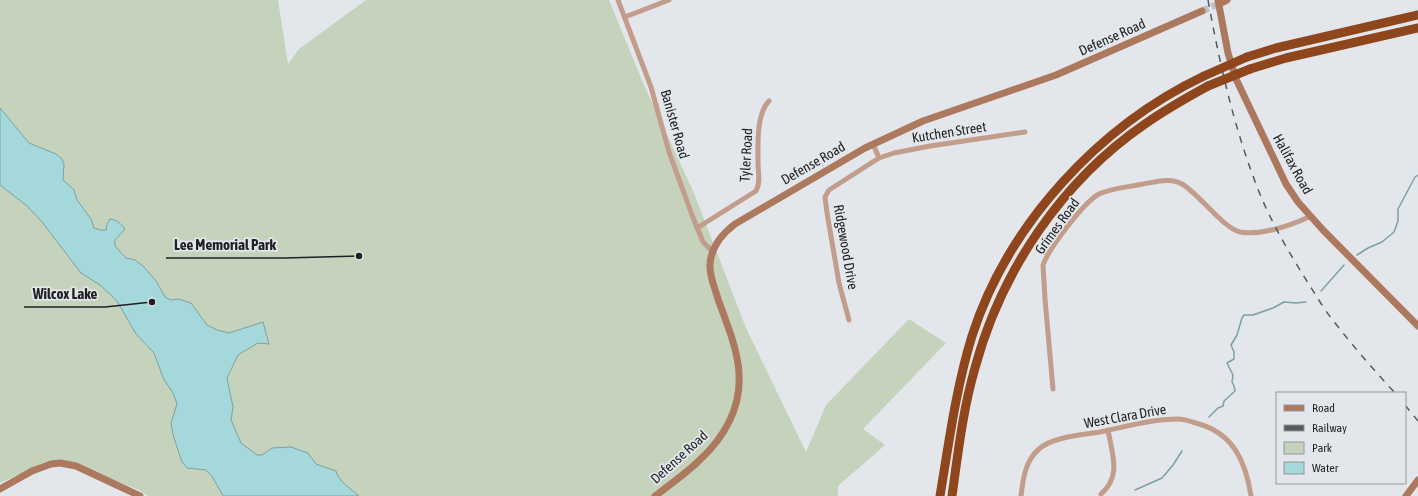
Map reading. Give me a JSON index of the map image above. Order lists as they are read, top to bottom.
{
  "streets": {
    "street": [
      "Defense Road",
      "Banister Road",
      "Kutchen Street",
      "Tyler Road",
      "Halifax Road",
      "Grimes Road",
      "Ridgewood Drive",
      "West Clara Drive"
    ]
  },
  "crossings": [
    ["Defense Road", "Banister Road"],
    ["Banister Road", "Tyler Road"],
    ["Kutchen Street", "Ridgewood Drive"],
    ["Halifax Road", "Grimes Road"]
  ],
  "places": ["Lee Memorial Park", "Wilcox Lake"],
  "legend": [
    "Road",
    "Railway",
    "Park",
    "Water"
  ]
}
